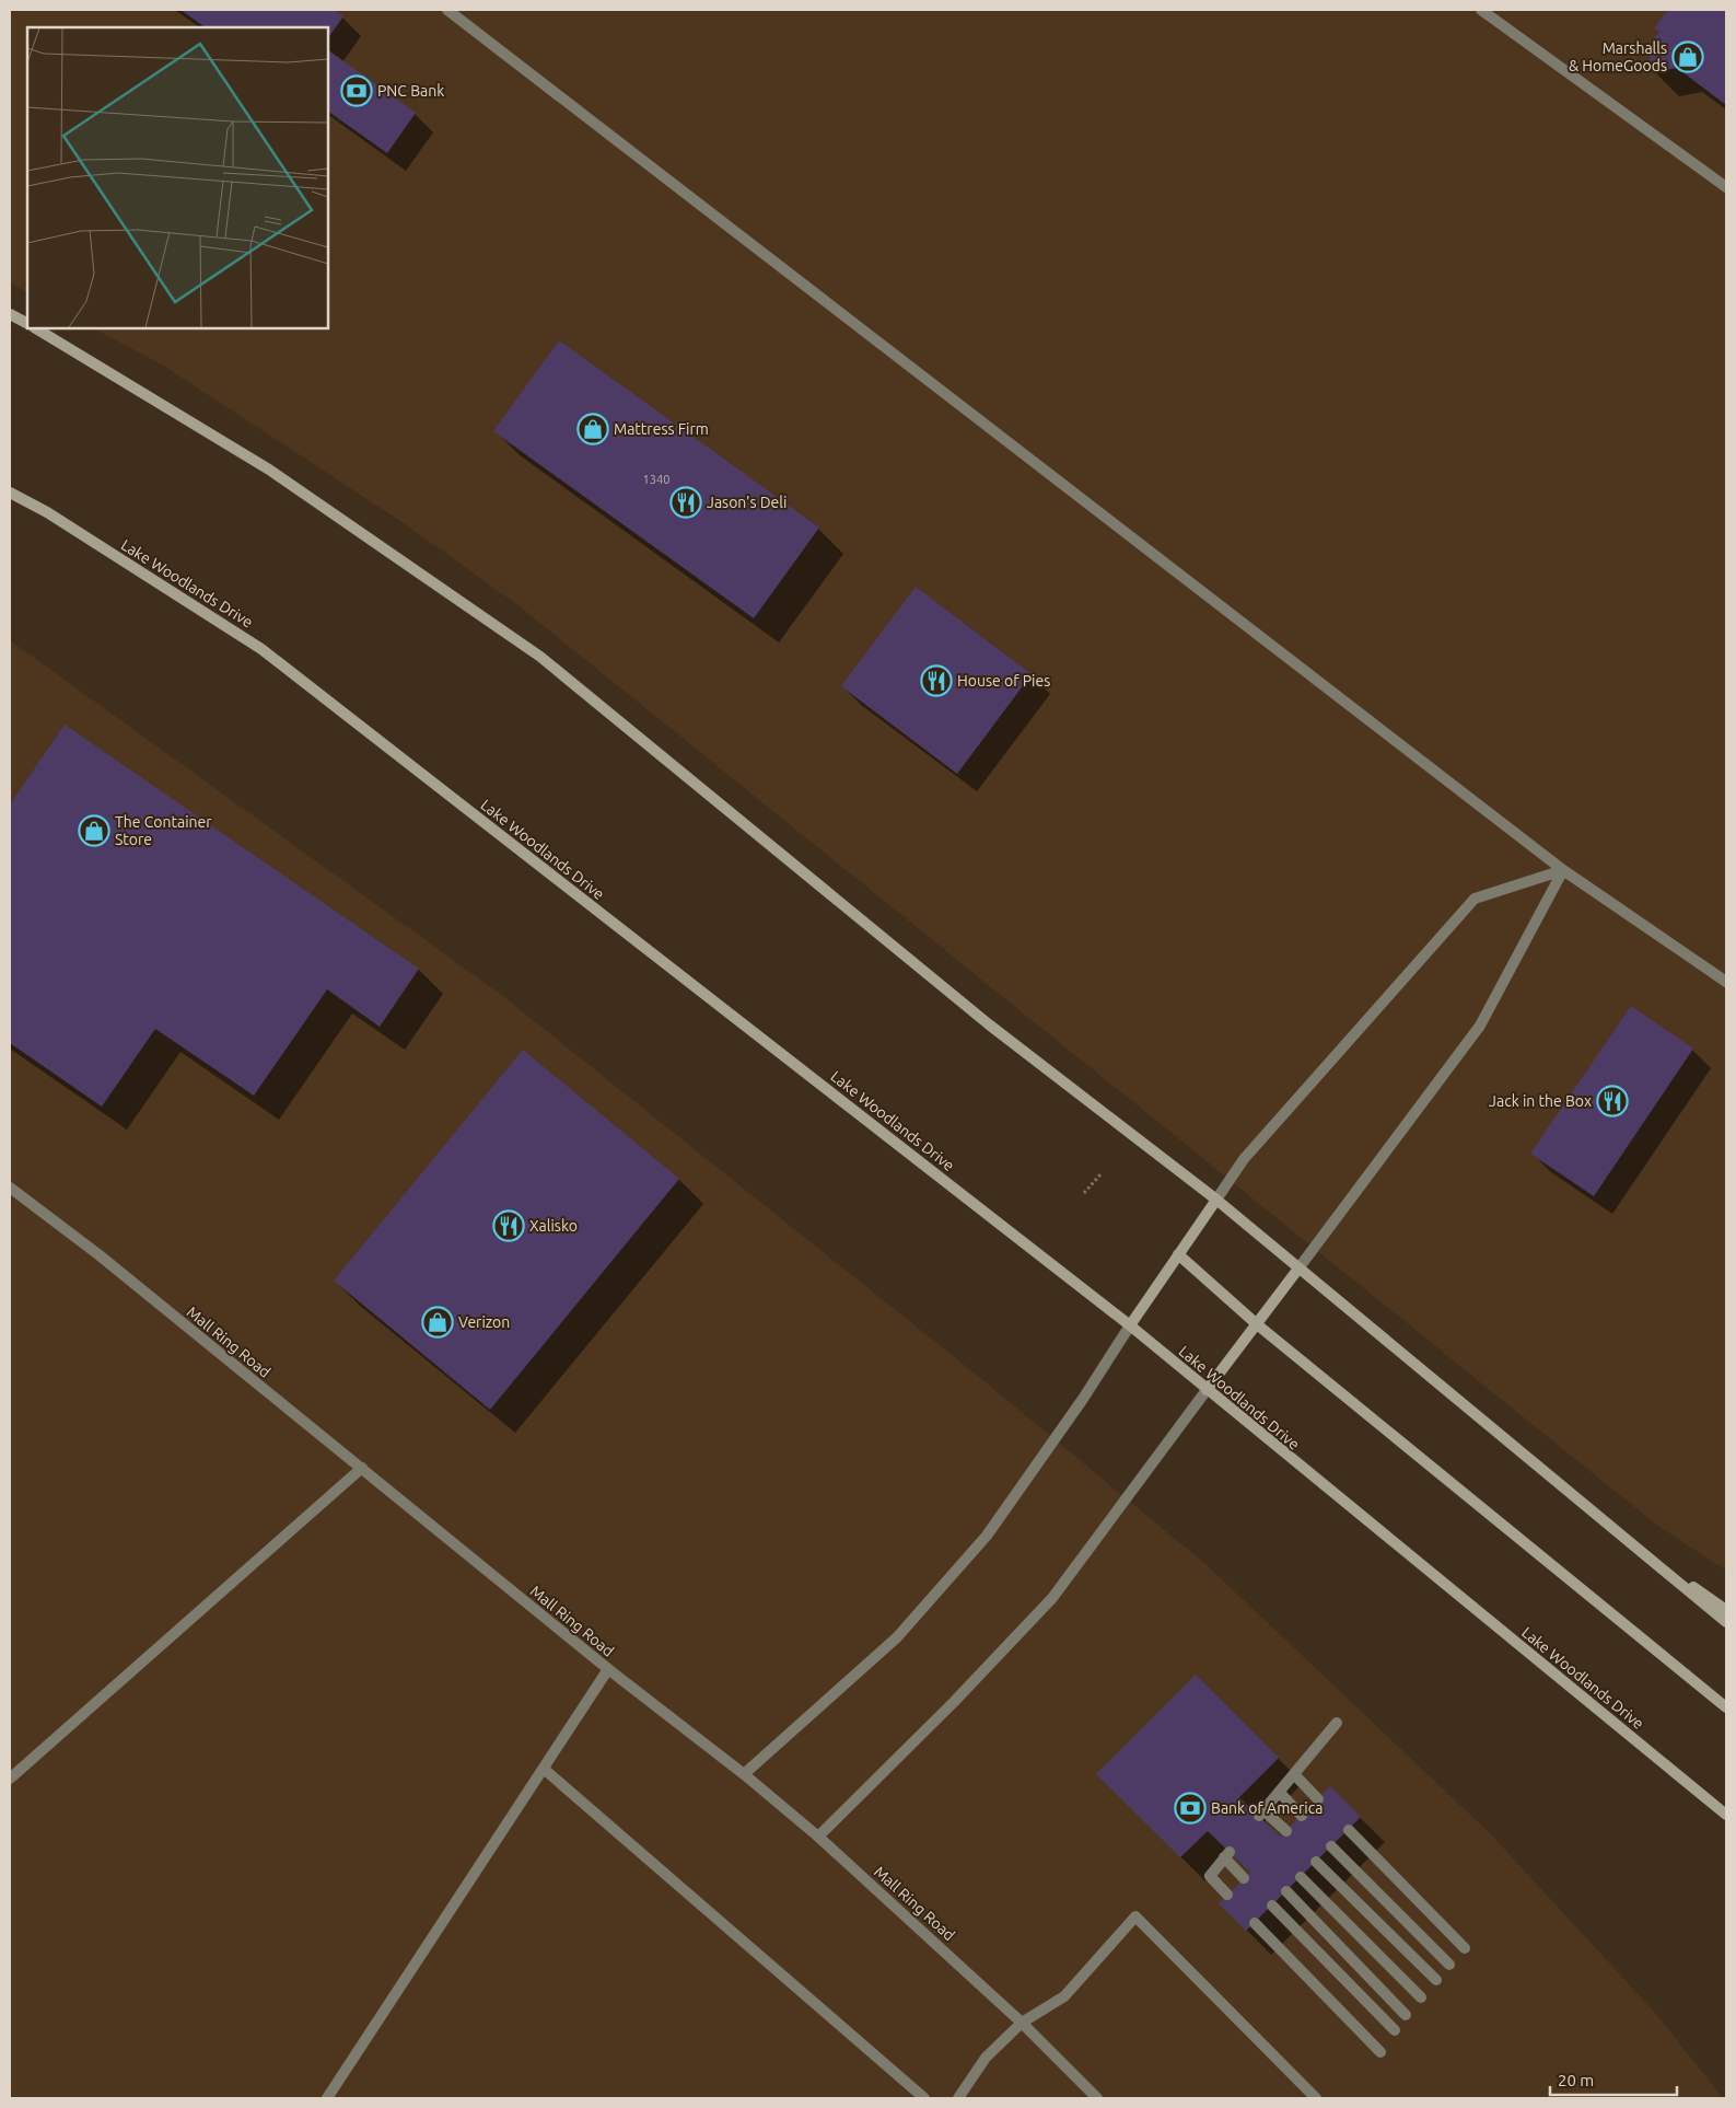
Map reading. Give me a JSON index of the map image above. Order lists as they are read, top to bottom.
{
  "streets": {
    "main road": ["Lake Woodlands Drive"],
    "street": ["Mall Ring Road"]
  },
  "places": {
    "shop": [
      "Marshalls & HomeGoods",
      "Mattress Firm",
      "The Container Store",
      "Verizon"
    ],
    "bank": ["PNC Bank", "Bank of America"],
    "restaurant": [
      "Jason's Deli",
      "House of Pies",
      "Jack in the Box",
      "Xalisko"
    ]
  },
  "house_numbers": ["1340"],
  "scale_bar": "20 m"
}
